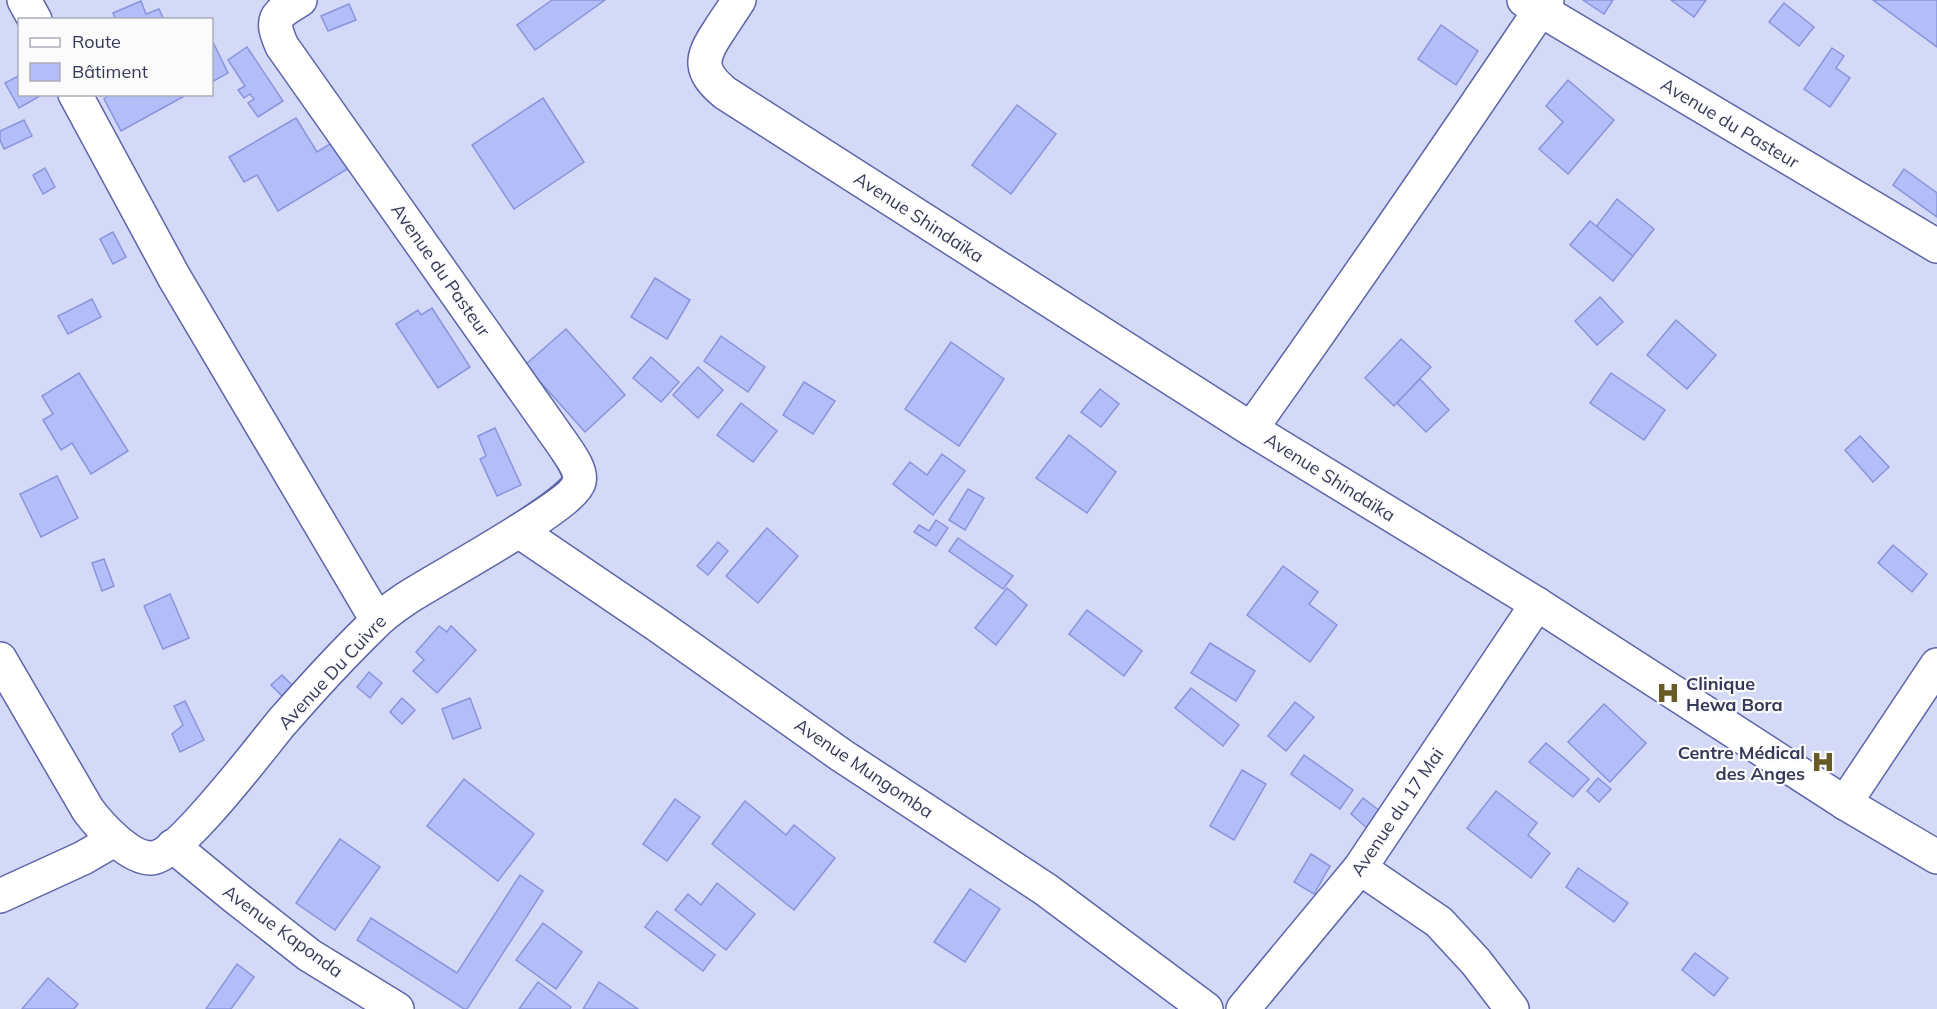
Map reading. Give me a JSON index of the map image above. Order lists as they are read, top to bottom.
{
  "streets": {
    "street": [
      "Avenue du Pasteur",
      "Avenue Shindaïka",
      "Avenue Du Cuivre",
      "Avenue Mungomba",
      "Avenue du 17 Mai",
      "Avenue Kaponda"
    ]
  },
  "crossings": [
    ["Avenue du Pasteur", "Avenue Du Cuivre"],
    ["Avenue du Pasteur", "Avenue Mungomba"],
    ["Avenue Shindaïka", "Avenue du 17 Mai"],
    ["Avenue Du Cuivre", "Avenue Mungomba"],
    ["Avenue Du Cuivre", "Avenue Kaponda"]
  ],
  "places": {
    "hospital": ["Clinique Hewa Bora", "Centre Médical des Anges"]
  },
  "legend": ["Route", "Bâtiment"]
}
